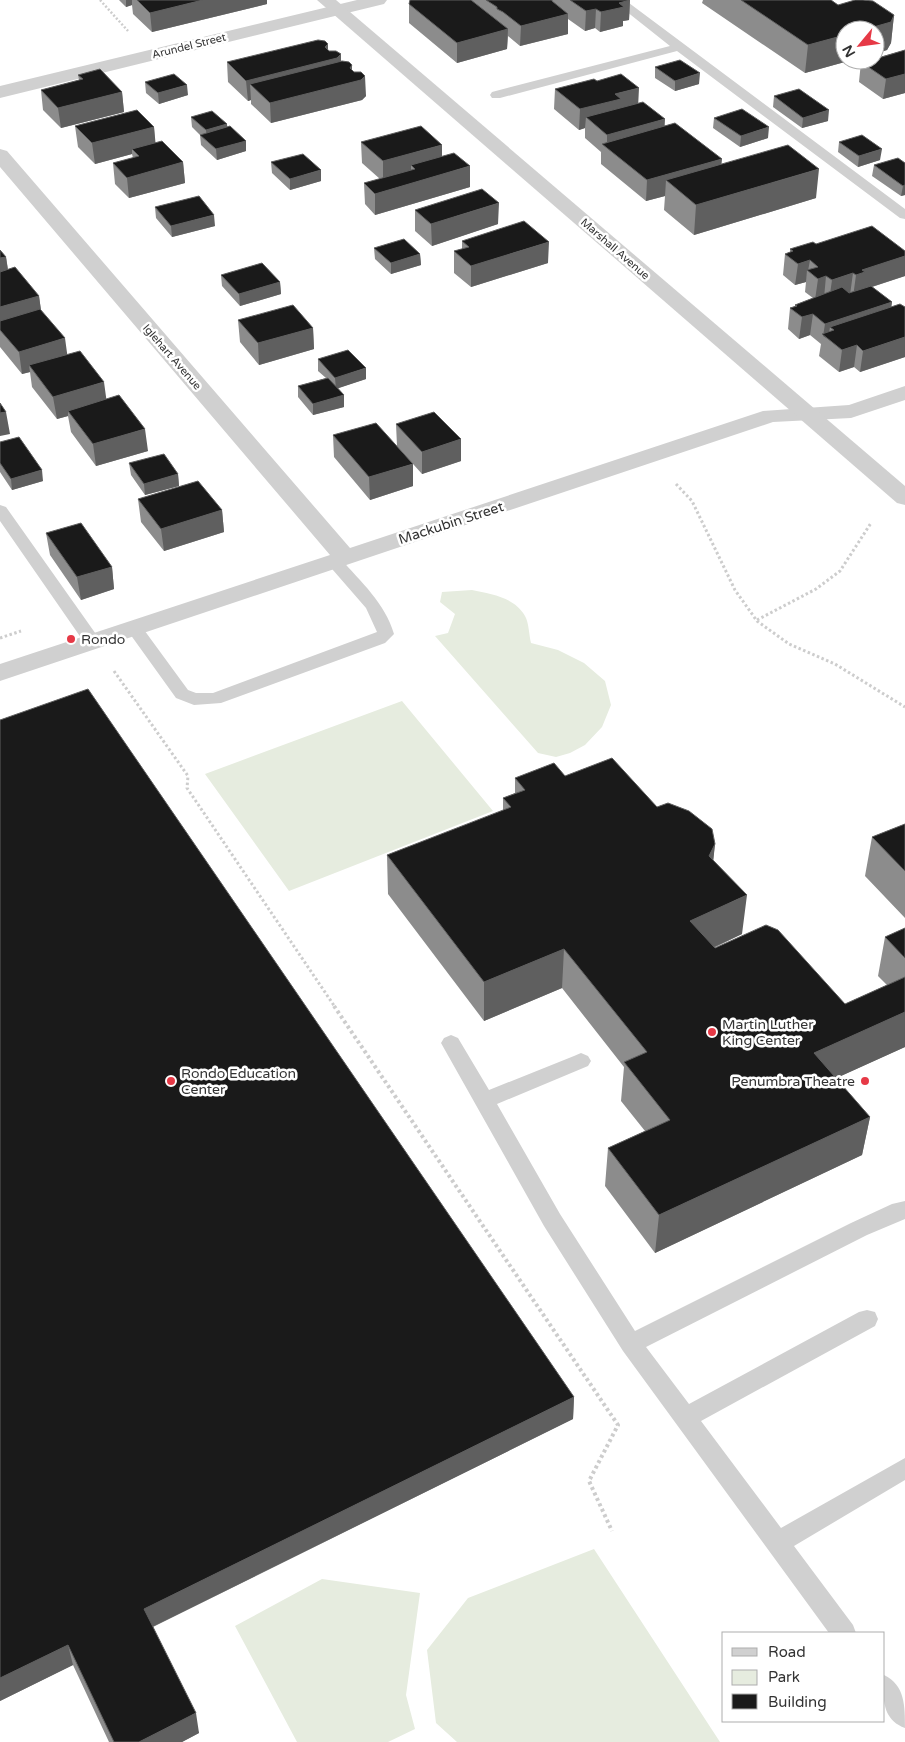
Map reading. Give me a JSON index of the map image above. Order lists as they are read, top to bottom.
{
  "streets": {
    "street": [
      "Arundel Street",
      "Marshall Avenue",
      "Iglehart Avenue",
      "Mackubin Street"
    ]
  },
  "crossings": [
    ["Arundel Street", "Marshall Avenue"],
    ["Marshall Avenue", "Mackubin Street"],
    ["Iglehart Avenue", "Mackubin Street"]
  ],
  "places": [
    "Rondo",
    "Martin Luther King Center",
    "Rondo Education Center",
    "Penumbra Theatre"
  ],
  "legend": ["Road", "Park", "Building"],
  "north": "bottom left"
}
